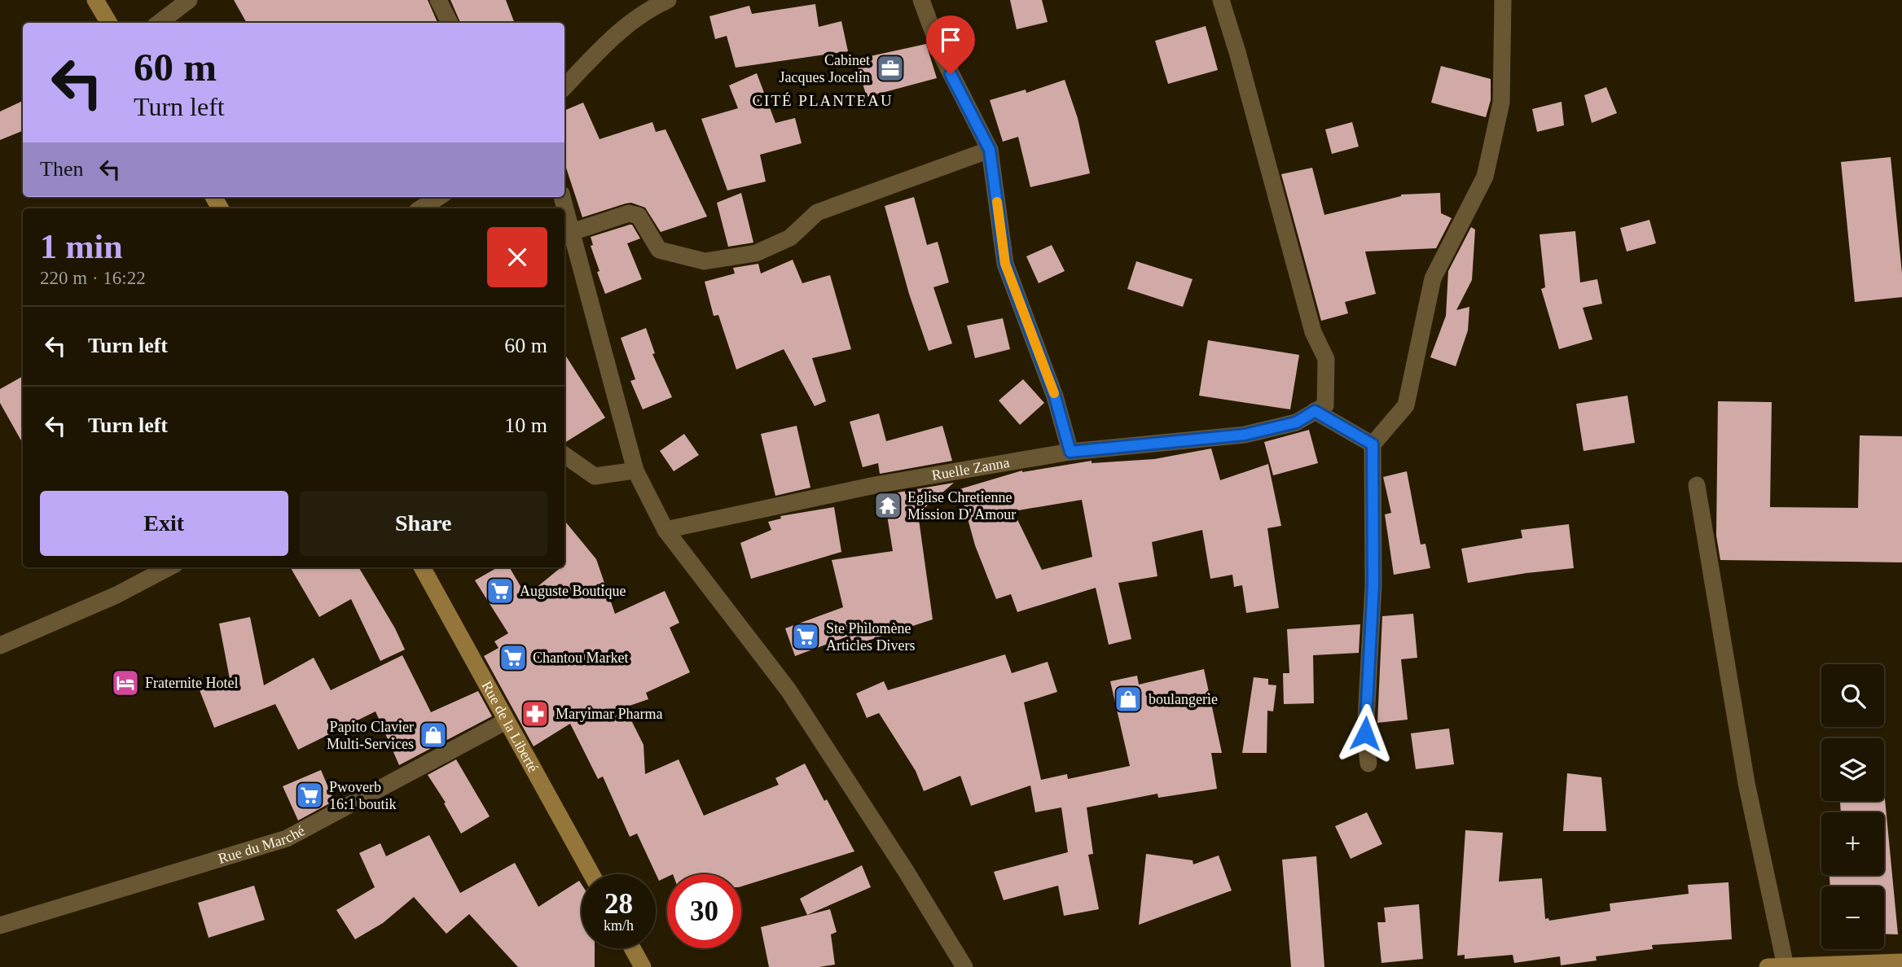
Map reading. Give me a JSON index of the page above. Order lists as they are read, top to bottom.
{
  "streets": {
    "street": ["Ruelle Zanna", "Rue de la Liberté", "Rue du Marché"]
  },
  "crossings": [
    ["Rue de la Liberté", "Rue du Marché"]
  ],
  "districts": ["CITÉ PLANTEAU"],
  "places": {
    "office": ["Cabinet Jacques Jocelin"],
    "temple": ["Eglise Chretienne Mission D' Amour"],
    "supermarket": [
      "Auguste Boutique",
      "Ste Philomène Articles Divers",
      "Chantou Market",
      "Pwoverb 16:1 boutik"
    ],
    "hotel": ["Fraternite Hotel"],
    "shop": ["boulangerie", "Papito Clavier Multi-Services"],
    "pharmacy": ["Maryimar Pharma"]
  },
  "page": {
    "turn": ["60 m", "Turn left"],
    "then": "Then",
    "heading": ["1 min", "220 m · 16:22"],
    "list": [
      {
        "name": "Turn left",
        "value": "60 m"
      },
      {
        "name": "Turn left",
        "value": "10 m"
      }
    ],
    "buttons": ["Exit", "Share"],
    "map_buttons": ["+", "−"],
    "speed": "28 km/h",
    "limit": "30"
  }
}
